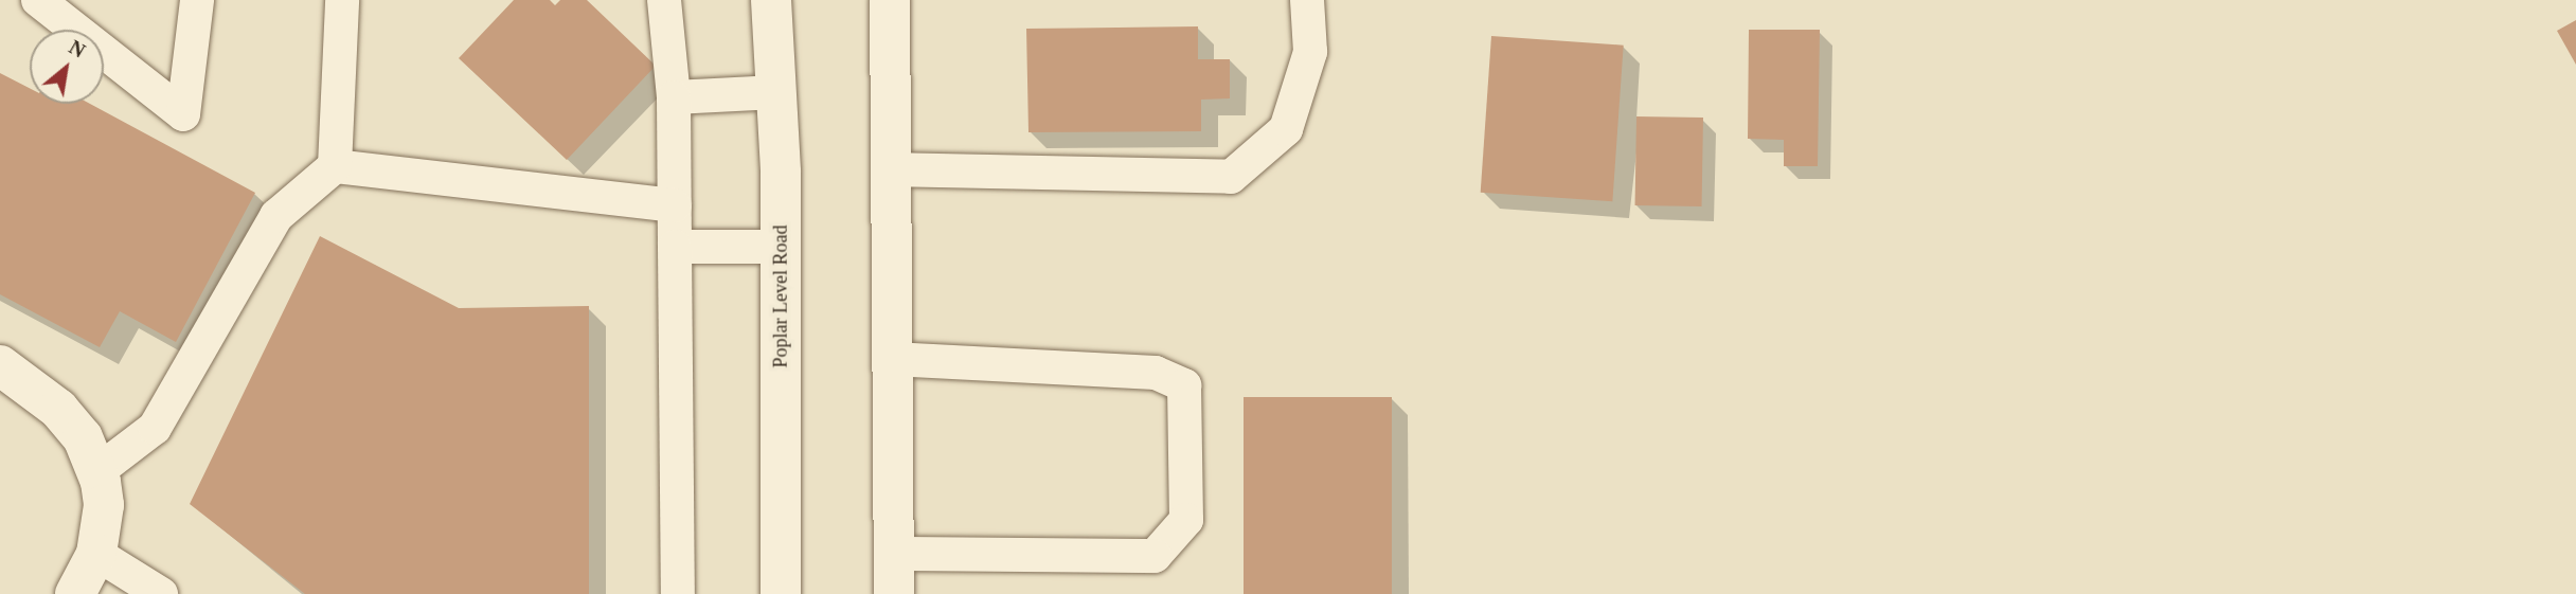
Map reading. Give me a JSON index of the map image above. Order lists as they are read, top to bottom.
{
  "streets": {
    "main road": ["Poplar Level Road"]
  },
  "north": "top right"
}
